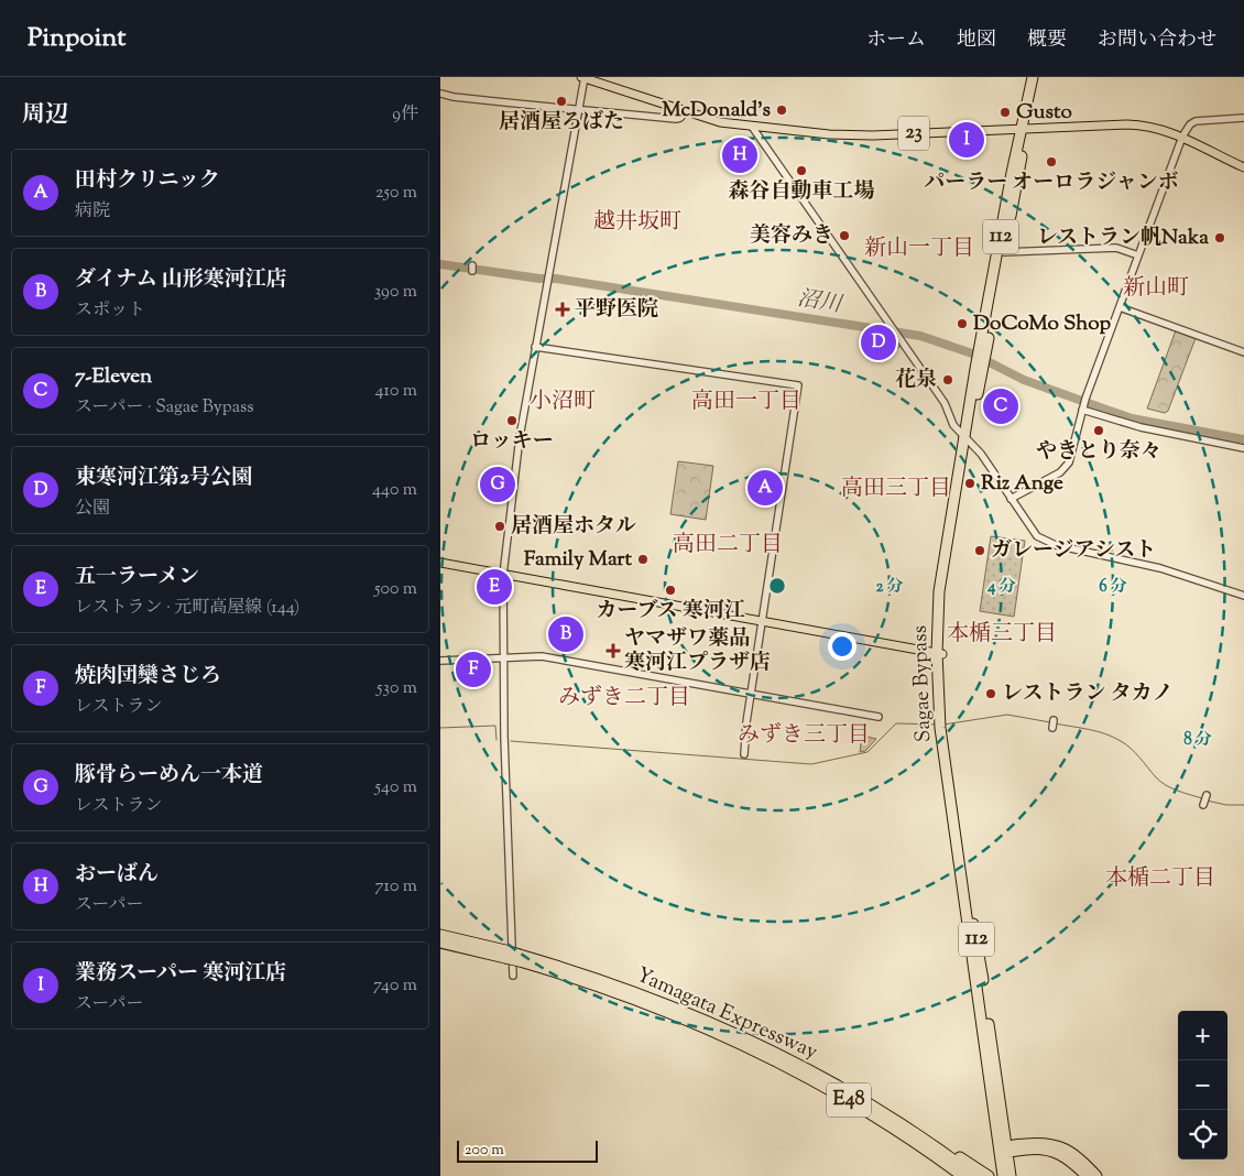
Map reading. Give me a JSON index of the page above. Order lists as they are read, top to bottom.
{
  "streets": {
    "highway": [
      "112",
      "Sagae Bypass",
      "Yamagata Expressway",
      "E48"
    ],
    "main road": ["23"]
  },
  "crossings": [
    ["23", "Sagae Bypass"]
  ],
  "districts": [
    "越井坂町",
    "新山一丁目",
    "新山町",
    "小沼町",
    "高田一丁目",
    "高田三丁目",
    "高田二丁目",
    "本楯三丁目",
    "みずき二丁目",
    "みずき三丁目",
    "本楯二丁目"
  ],
  "water": ["沼川"],
  "places": {
    "other": [
      "居酒屋ろばた",
      "McDonald's",
      "Gusto",
      "パーラー オーロラジャンボ",
      "森谷自動車工場",
      "美容みき",
      "レストラン帆Naka",
      "DoCoMo Shop",
      "花泉",
      "ロッキー",
      "やきとり奈々",
      "Riz Ange",
      "居酒屋ホタル",
      "ガレージアシスト",
      "Family Mart",
      "カーブス 寒河江",
      "レストラン タカノ"
    ],
    "health": ["平野医院", "ヤマザワ薬品 寒河江プラザ店"]
  },
  "scale_bar": "200 m",
  "page": {
    "header": "Pinpoint",
    "nav": [
      "ホーム",
      "地図",
      "概要",
      "お問い合わせ"
    ],
    "heading": ["周辺", "9件"],
    "pins": [
      "I",
      "H",
      "D",
      "C",
      "G",
      "A",
      "E",
      "B",
      "F"
    ],
    "list": [
      {
        "mark": "A",
        "name": "田村クリニック",
        "note": "病院",
        "value": "250 m"
      },
      {
        "mark": "B",
        "name": "ダイナム 山形寒河江店",
        "note": "スポット",
        "value": "390 m"
      },
      {
        "mark": "C",
        "name": "7-Eleven",
        "note": "スーパー · Sagae Bypass",
        "value": "410 m"
      },
      {
        "mark": "D",
        "name": "東寒河江第2号公園",
        "note": "公園",
        "value": "440 m"
      },
      {
        "mark": "E",
        "name": "五一ラーメン",
        "note": "レストラン · 元町高屋線 (144)",
        "value": "500 m"
      },
      {
        "mark": "F",
        "name": "焼肉団欒さじろ",
        "note": "レストラン",
        "value": "530 m"
      },
      {
        "mark": "G",
        "name": "豚骨らーめん一本道",
        "note": "レストラン",
        "value": "540 m"
      },
      {
        "mark": "H",
        "name": "おーばん",
        "note": "スーパー",
        "value": "710 m"
      },
      {
        "mark": "I",
        "name": "業務スーパー 寒河江店",
        "note": "スーパー",
        "value": "740 m"
      }
    ],
    "map_buttons": ["+", "−"],
    "scale": "200 m"
  },
  "rings": [
    "2 分",
    "4 分",
    "6 分",
    "8 分"
  ]
}
